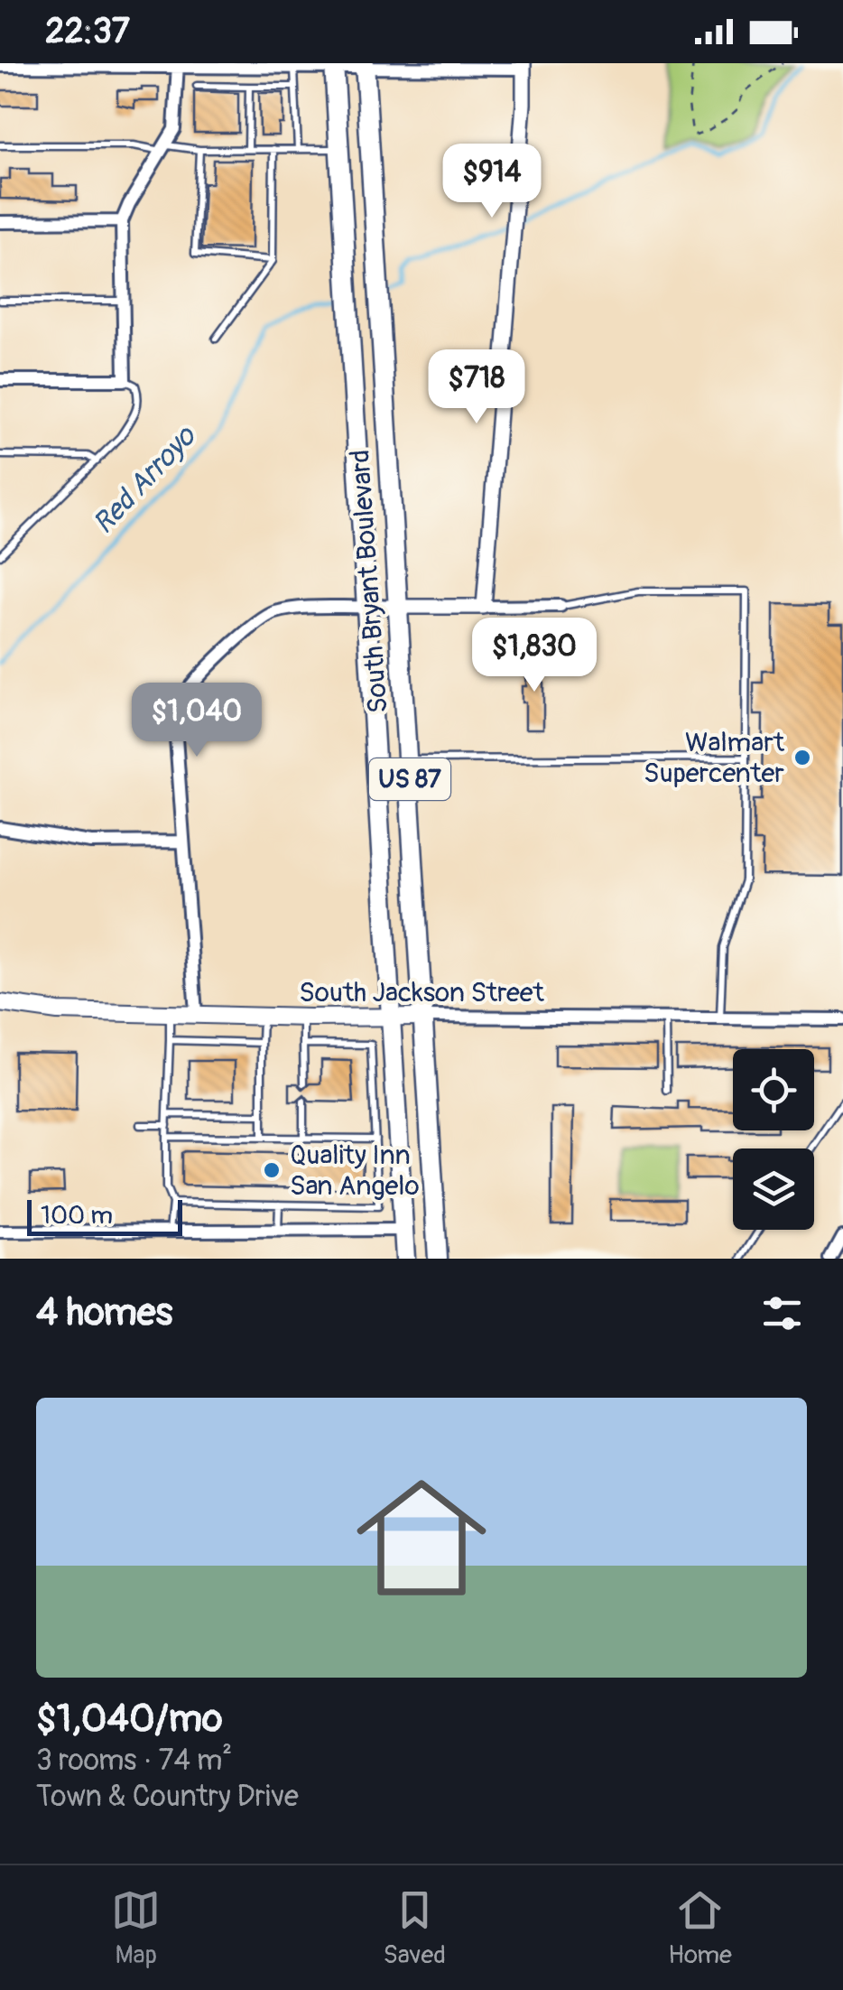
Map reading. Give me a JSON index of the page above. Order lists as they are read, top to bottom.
{
  "streets": {
    "main road": ["South Bryant Boulevard", "US 87", "South Jackson Street"]
  },
  "crossings": [
    ["South Bryant Boulevard", "South Jackson Street"]
  ],
  "water": ["Red Arroyo"],
  "places": ["Walmart Supercenter", "Quality Inn San Angelo"],
  "scale_bar": "100 m",
  "page": {
    "status": "22:37",
    "price": [
      "$914",
      "$718",
      "$1,830",
      "$1,040"
    ],
    "scale": "100 m",
    "heading": "4 homes",
    "list": [
      {
        "name": "$1,040/mo",
        "note": "3 rooms · 74 m² · Town & Country Drive"
      }
    ],
    "tabs": ["Map", "Saved", "Home"]
  }
}
